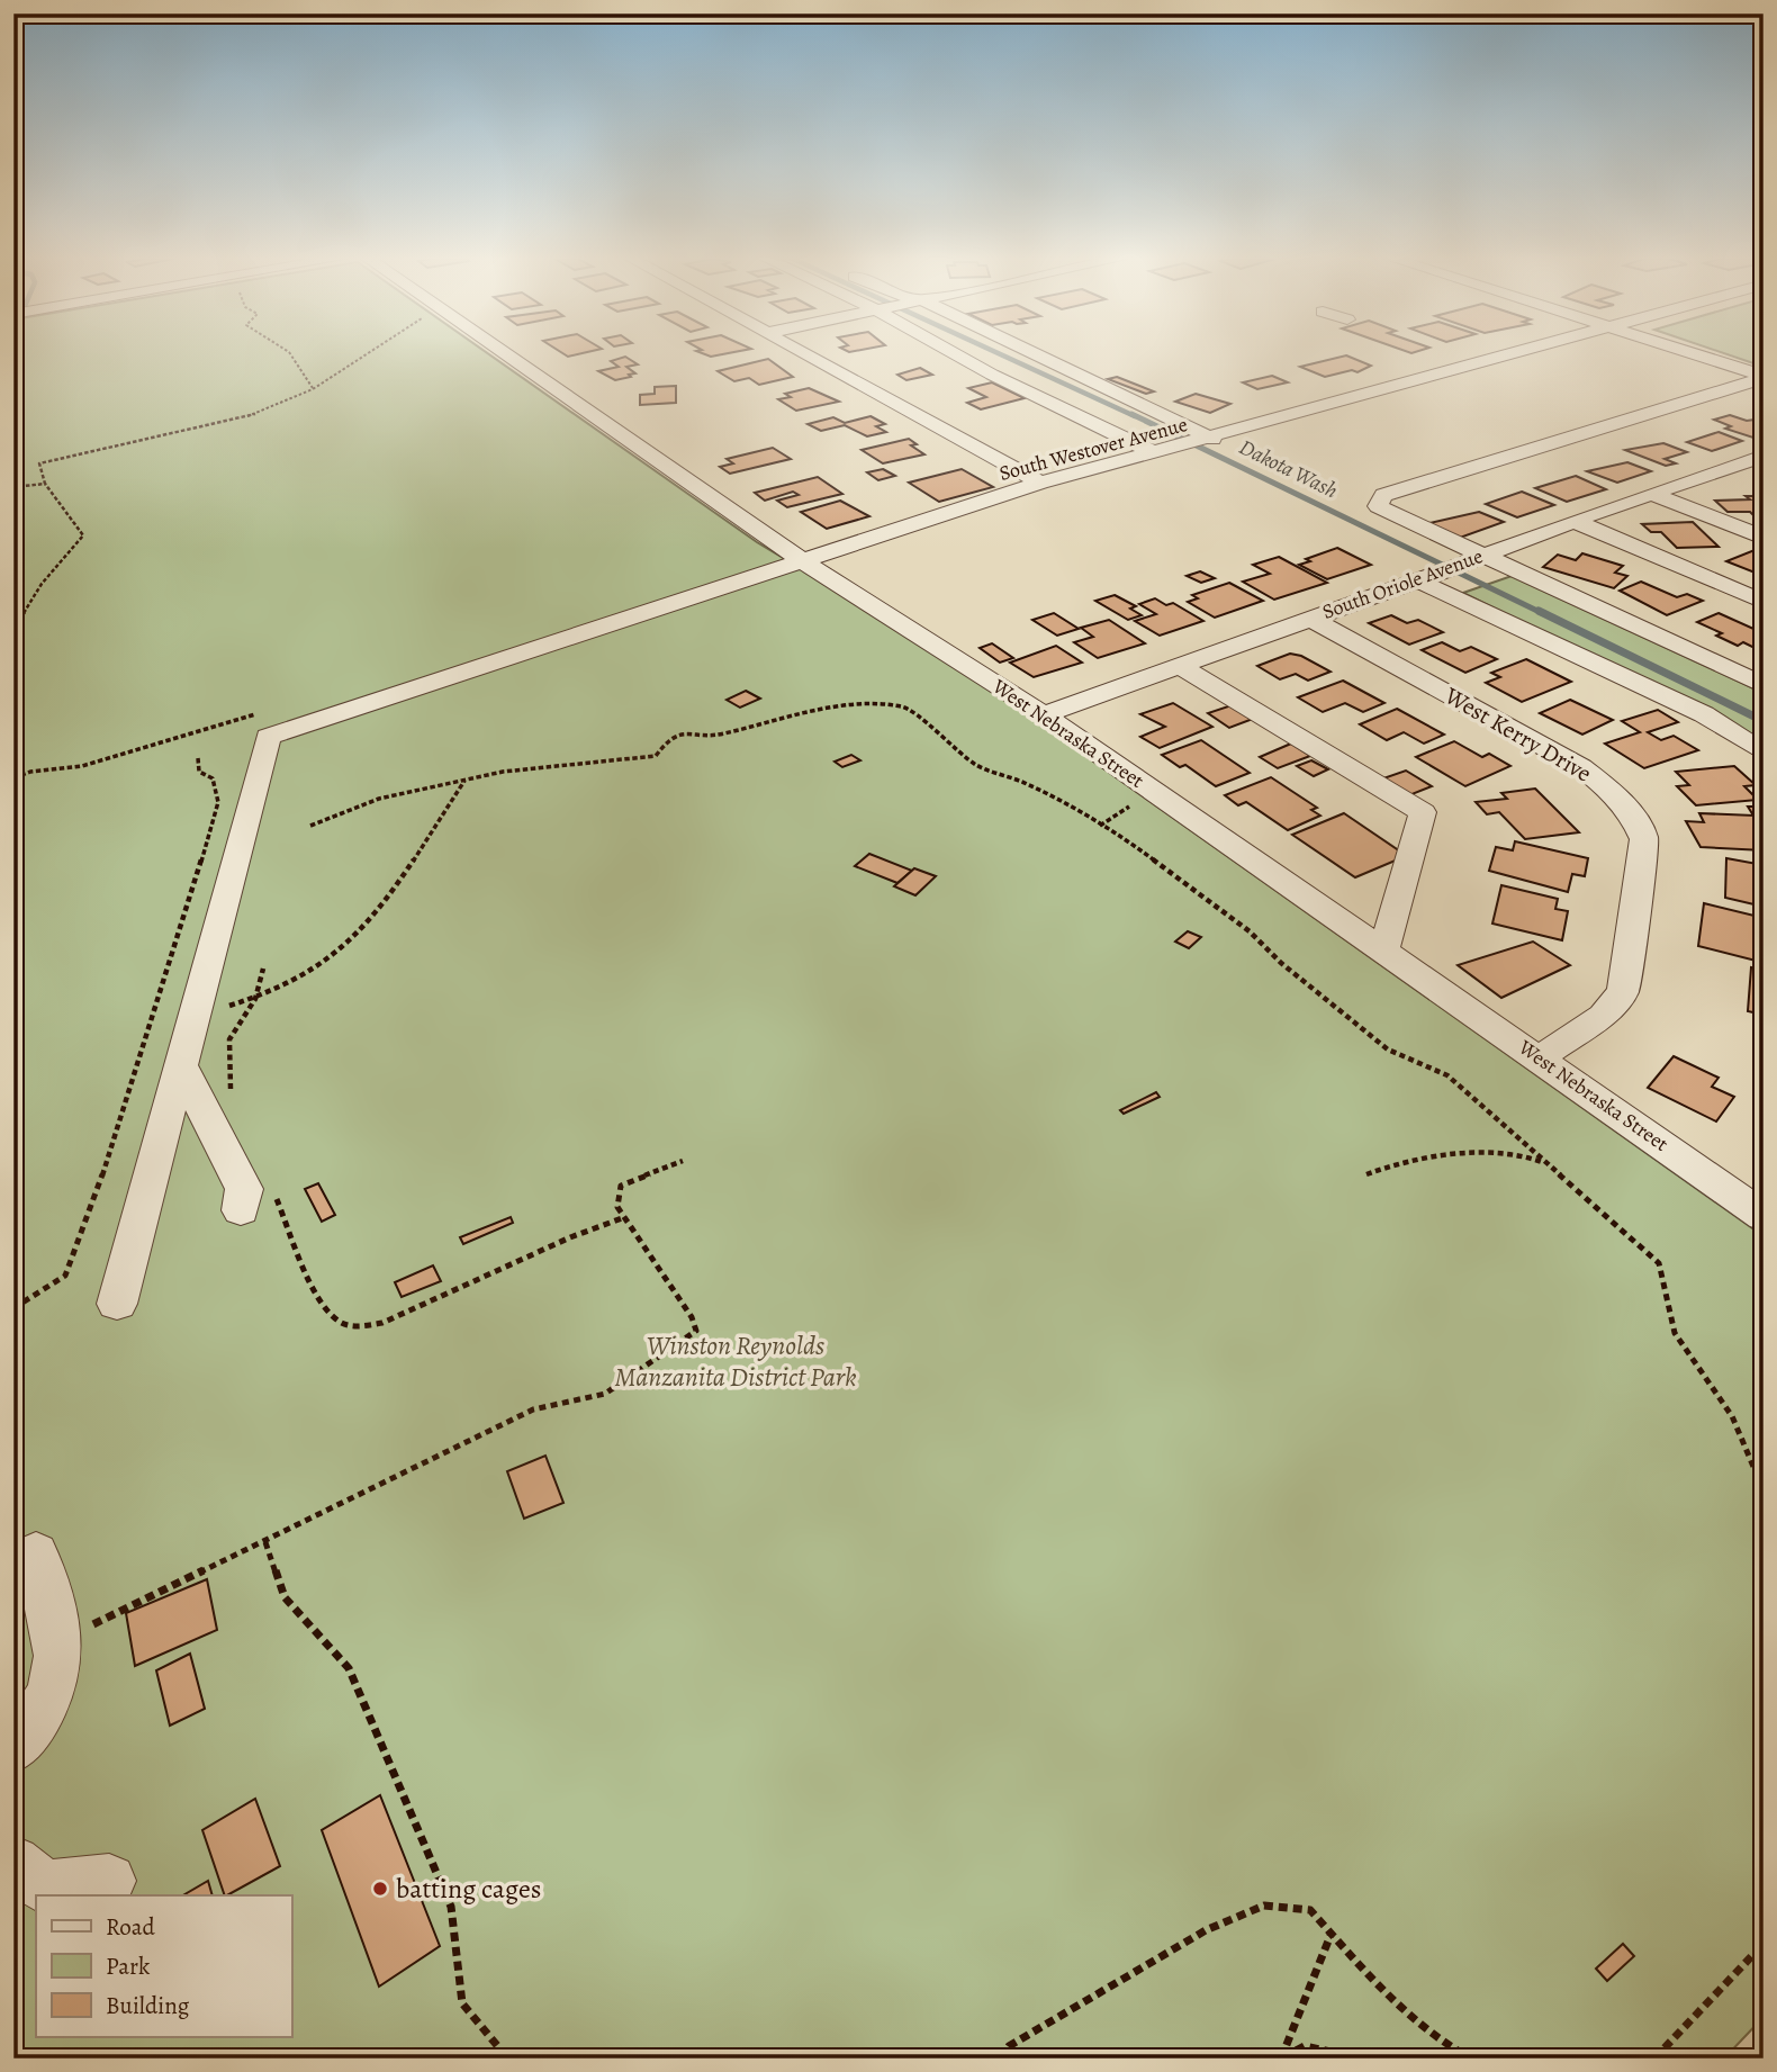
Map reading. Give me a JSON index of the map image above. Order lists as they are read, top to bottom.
{
  "streets": {
    "street": [
      "South Westover Avenue",
      "South Oriole Avenue",
      "West Nebraska Street",
      "West Kerry Drive"
    ]
  },
  "crossings": [
    ["South Westover Avenue", "West Nebraska Street"],
    ["South Oriole Avenue", "West Nebraska Street"],
    ["South Oriole Avenue", "West Kerry Drive"],
    ["West Nebraska Street", "West Kerry Drive"]
  ],
  "water": ["Dakota Wash"],
  "parks": ["Winston Reynolds Manzanita District Park"],
  "places": ["batting cages"],
  "legend": ["Road", "Park", "Building"]
}
